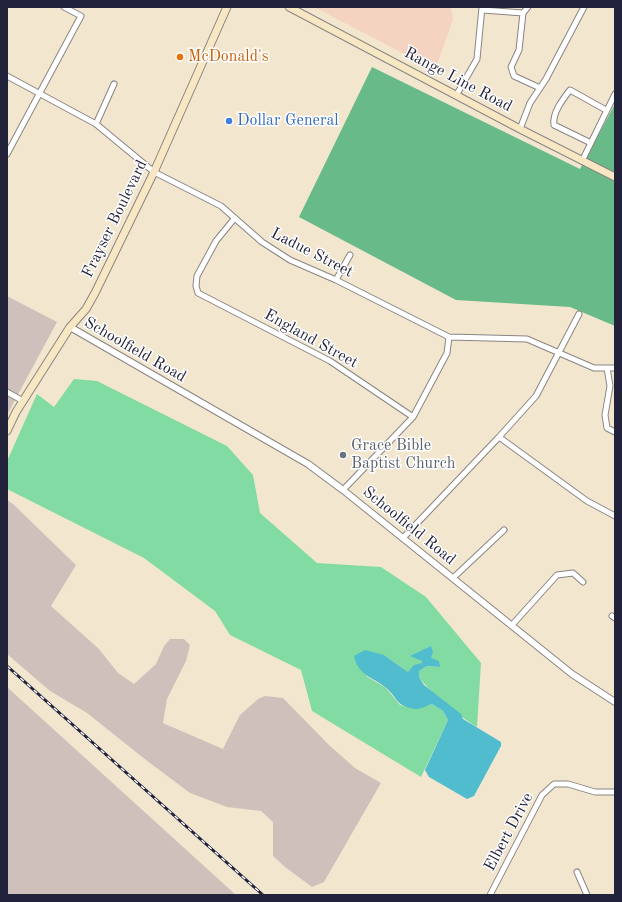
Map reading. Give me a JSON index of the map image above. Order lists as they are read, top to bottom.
{
  "streets": {
    "main road": ["Range Line Road", "Frayser Boulevard"],
    "street": [
      "Ladue Street",
      "England Street",
      "Schoolfield Road",
      "Elbert Drive"
    ]
  },
  "crossings": [
    ["Frayser Boulevard", "Ladue Street"],
    ["Frayser Boulevard", "Schoolfield Road"],
    ["Ladue Street", "England Street"]
  ],
  "places": ["McDonald's", "Dollar General", "Grace Bible Baptist Church"]
}
